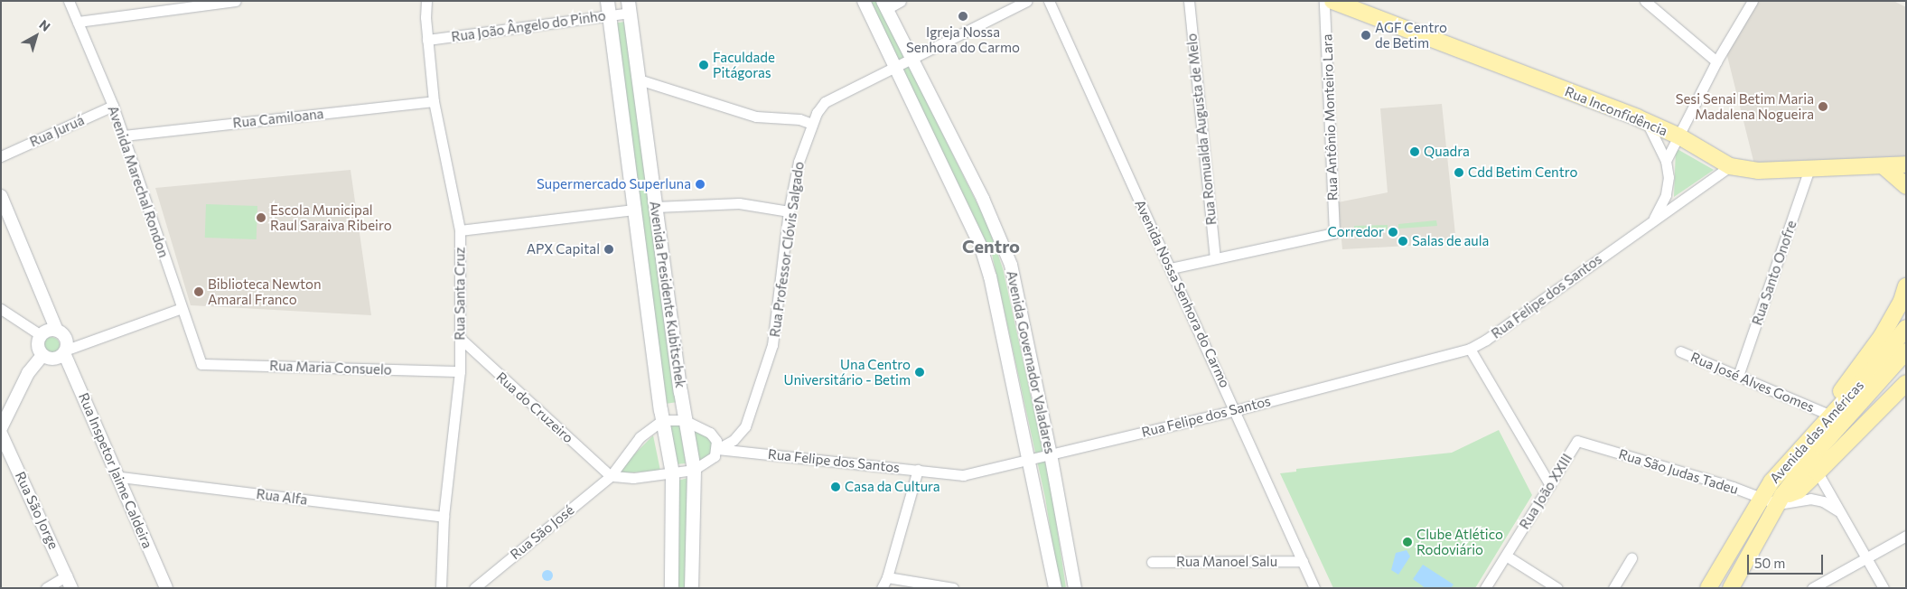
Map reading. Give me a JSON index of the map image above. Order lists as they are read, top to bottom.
{
  "streets": {
    "main road": ["Rua Inconfidência", "Avenida Presidente Kubitschek", "Avenida das Américas"],
    "street": [
      "Rua João Ângelo do Pinho",
      "Rua Antônio Monteiro Lara",
      "Rua Camiloana",
      "Rua Romualda Augusta de Melo",
      "Rua Juruá",
      "Avenida Marechal Rondon",
      "Rua Professor Clóvis Salgado",
      "Rua Santo Onofre",
      "Rua Santa Cruz",
      "Avenida Nossa Senhora do Carmo",
      "Rua Felipe dos Santos",
      "Avenida Governador Valadares",
      "Rua Maria Consuelo",
      "Rua José Alves Gomes",
      "Rua do Cruzeiro",
      "Rua Inspetor Jaime Caldeira",
      "Rua São Judas Tadeu",
      "Rua João XXIII",
      "Rua Alfa",
      "Rua São Jorge",
      "Rua São José",
      "Rua Manoel Salu"
    ]
  },
  "crossings": [
    ["Rua João Ângelo do Pinho", "Rua Santa Cruz"],
    ["Rua João Ângelo do Pinho", "Avenida Presidente Kubitschek"],
    ["Rua Inconfidência", "Rua Santo Onofre"],
    ["Rua Inconfidência", "Rua Felipe dos Santos"],
    ["Rua Antônio Monteiro Lara", "Rua Romualda Augusta de Melo"],
    ["Rua Camiloana", "Avenida Marechal Rondon"],
    ["Rua Camiloana", "Rua Santa Cruz"],
    ["Rua Juruá", "Avenida Marechal Rondon"],
    ["Avenida Marechal Rondon", "Rua Maria Consuelo"],
    ["Rua Professor Clóvis Salgado", "Avenida Presidente Kubitschek"],
    ["Rua Professor Clóvis Salgado", "Rua Felipe dos Santos"],
    ["Rua Professor Clóvis Salgado", "Avenida Governador Valadares"],
    ["Rua Santo Onofre", "Rua José Alves Gomes"],
    ["Rua Santa Cruz", "Rua Maria Consuelo"],
    ["Rua Santa Cruz", "Rua do Cruzeiro"],
    ["Rua Santa Cruz", "Rua Alfa"],
    ["Avenida Nossa Senhora do Carmo", "Rua Felipe dos Santos"],
    ["Avenida Nossa Senhora do Carmo", "Rua Manoel Salu"],
    ["Avenida Presidente Kubitschek", "Rua São José"],
    ["Rua Felipe dos Santos", "Avenida Governador Valadares"],
    ["Rua do Cruzeiro", "Rua São José"],
    ["Avenida das Américas", "Rua São Judas Tadeu"],
    ["Rua Inspetor Jaime Caldeira", "Rua Alfa"],
    ["Rua São Judas Tadeu", "Rua João XXIII"]
  ],
  "districts": ["Centro"],
  "places": [
    "Igreja Nossa Senhora do Carmo",
    "AGF Centro de Betim",
    "Faculdade Pitágoras",
    "Sesi Senai Betim Maria Madalena Nogueira",
    "Quadra",
    "Cdd Betim Centro",
    "Supermercado Superluna",
    "Escola Municipal Raul Saraiva Ribeiro",
    "Corredor",
    "Salas de aula",
    "APX Capital",
    "Biblioteca Newton Amaral Franco",
    "Una Centro Universitário - Betim",
    "Casa da Cultura",
    "Clube Atlético Rodoviário"
  ],
  "scale_bar": "50 m",
  "north": "top right"
}
